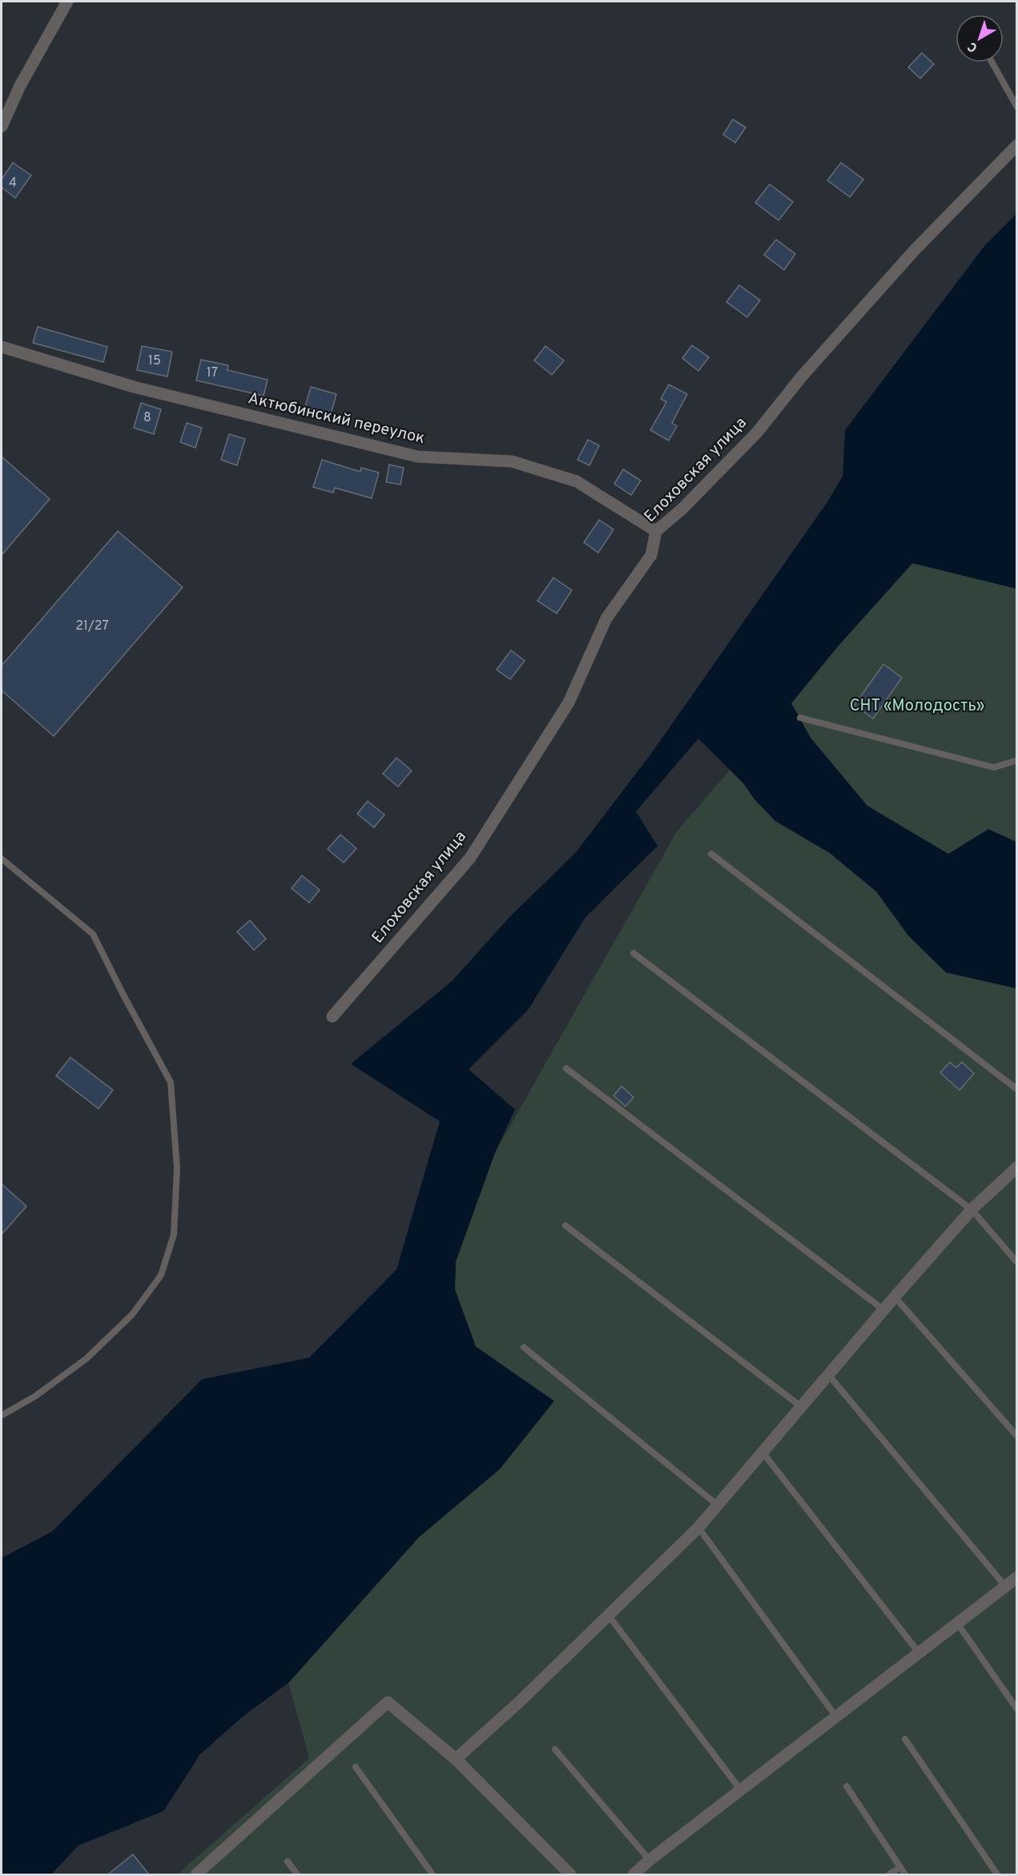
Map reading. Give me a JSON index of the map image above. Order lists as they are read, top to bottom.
{
  "streets": {
    "street": ["Актюбинский переулок", "Елоховская улица"]
  },
  "crossings": [
    ["Актюбинский переулок", "Елоховская улица"]
  ],
  "parks": ["СНТ «Молодость»"],
  "house_numbers": [
    "4",
    "15",
    "17",
    "8",
    "21/27"
  ],
  "north": "bottom left"
}
